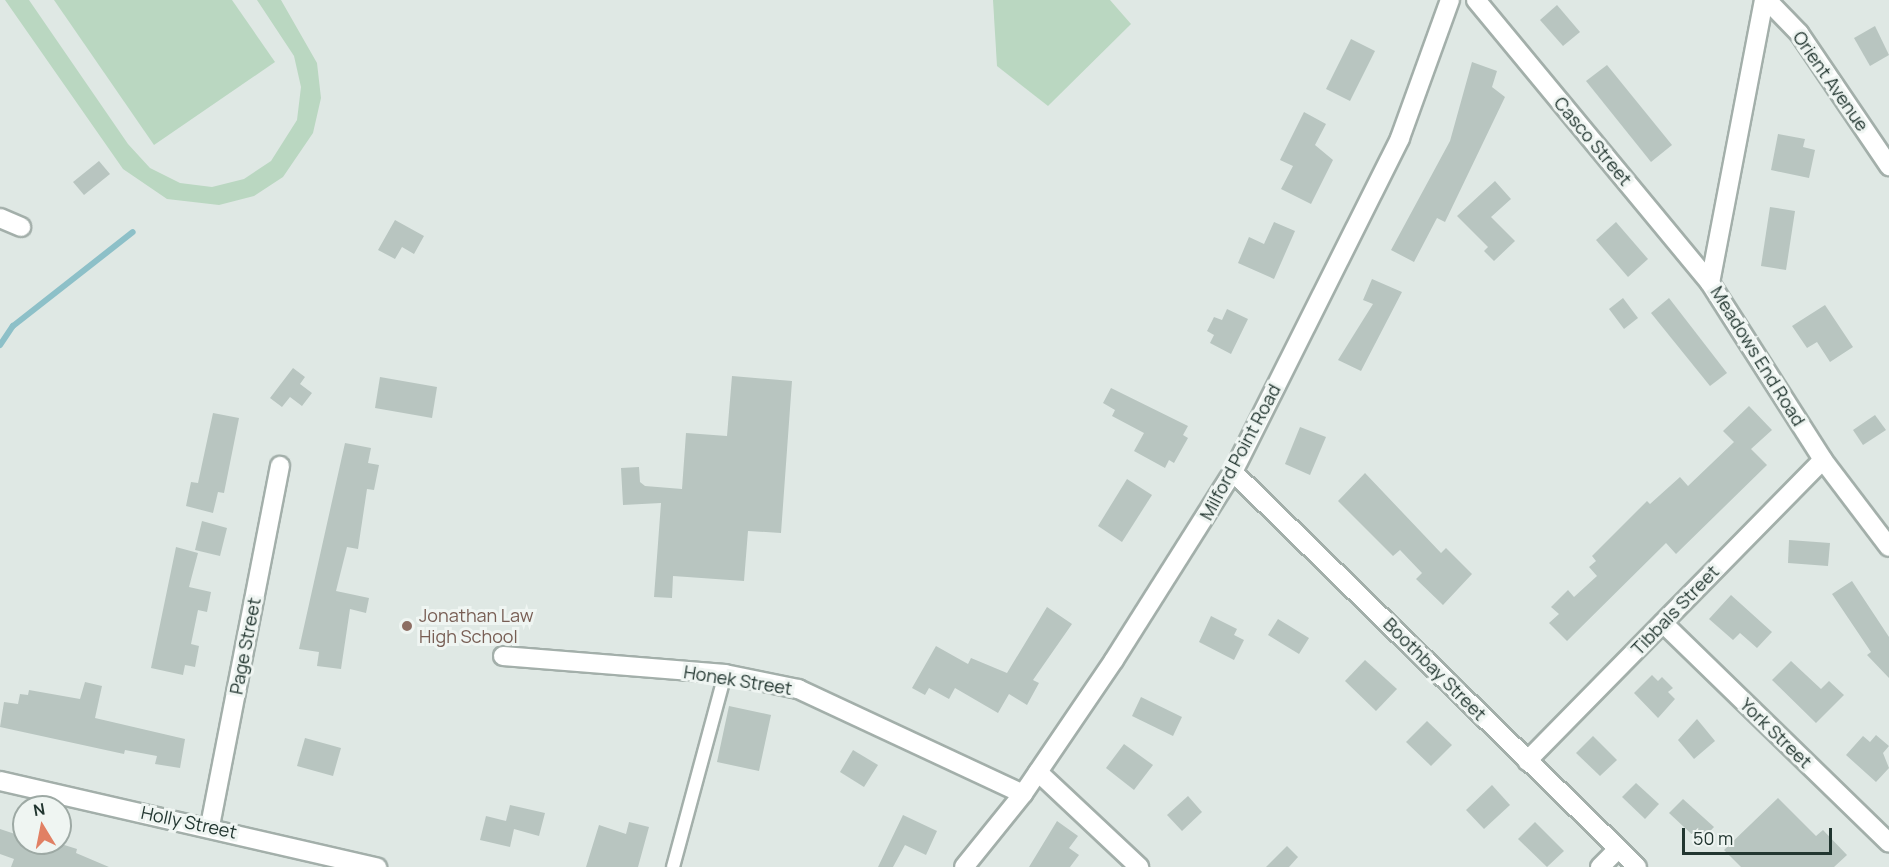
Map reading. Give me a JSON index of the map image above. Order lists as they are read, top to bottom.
{
  "streets": {
    "street": [
      "Orient Avenue",
      "Casco Street",
      "Meadows End Road",
      "Milford Point Road",
      "Tibbals Street",
      "Page Street",
      "Boothbay Street",
      "Honek Street",
      "York Street",
      "Holly Street"
    ]
  },
  "crossings": [
    ["Orient Avenue", "Meadows End Road"],
    ["Casco Street", "Meadows End Road"],
    ["Meadows End Road", "Tibbals Street"],
    ["Milford Point Road", "Boothbay Street"],
    ["Milford Point Road", "Honek Street"],
    ["Tibbals Street", "Boothbay Street"],
    ["Tibbals Street", "York Street"],
    ["Page Street", "Holly Street"]
  ],
  "places": ["Jonathan Law High School"],
  "scale_bar": "50 m",
  "north": "top"
}
